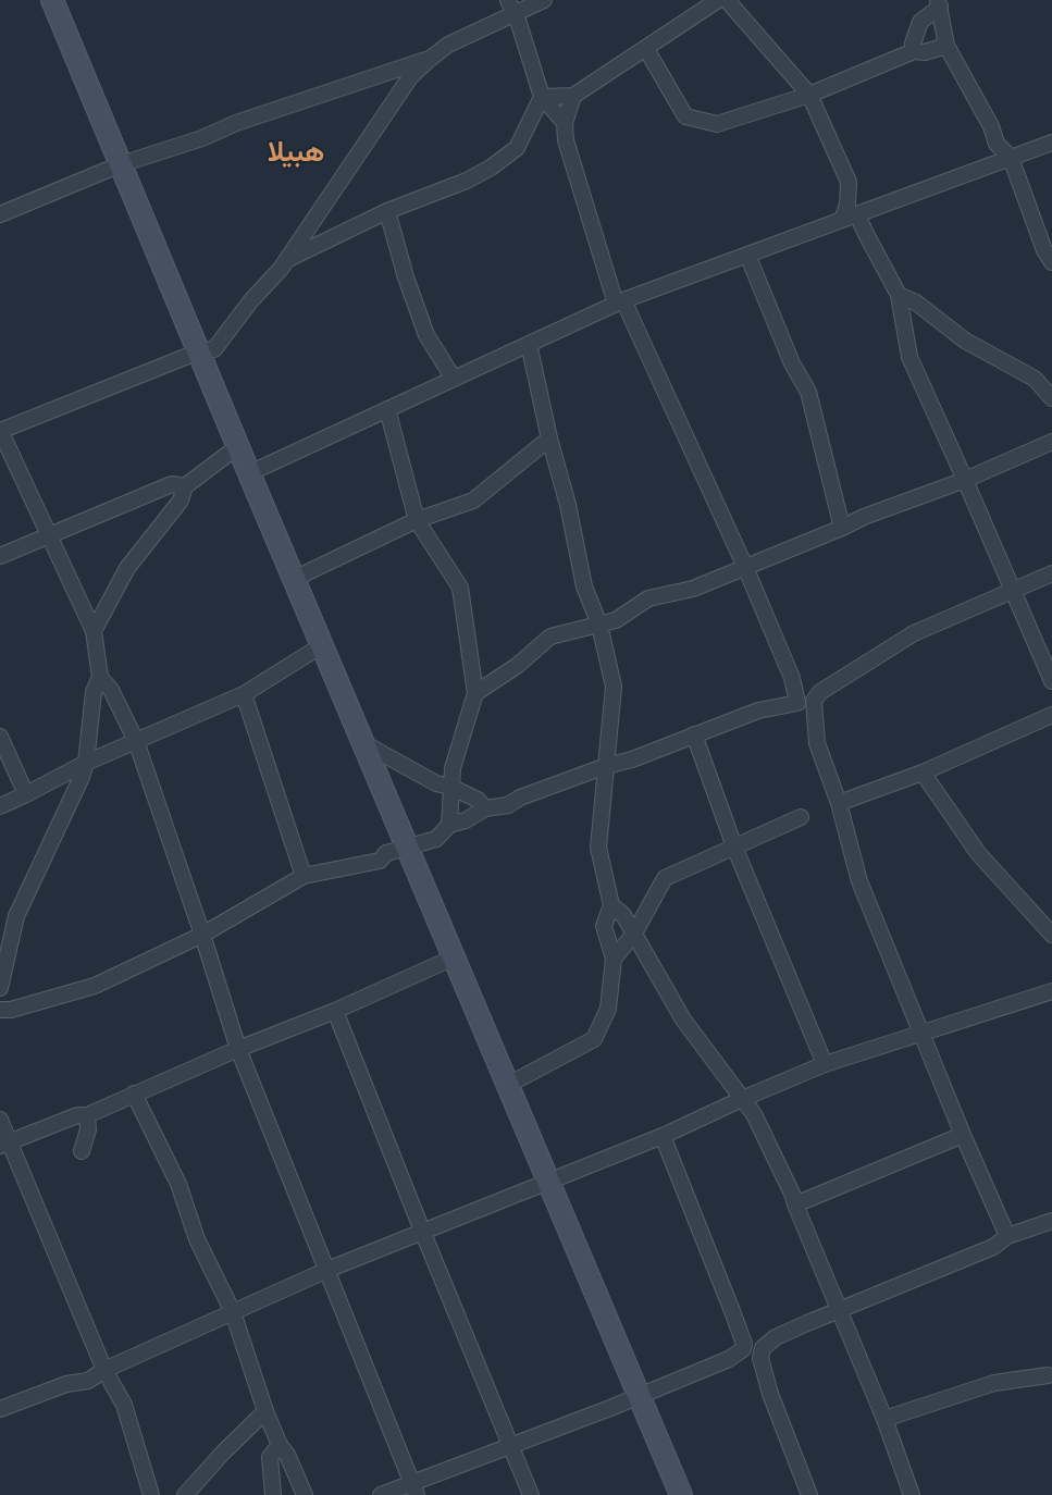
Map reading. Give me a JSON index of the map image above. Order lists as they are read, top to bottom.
{
  "districts": ["هبيلا"]
}
